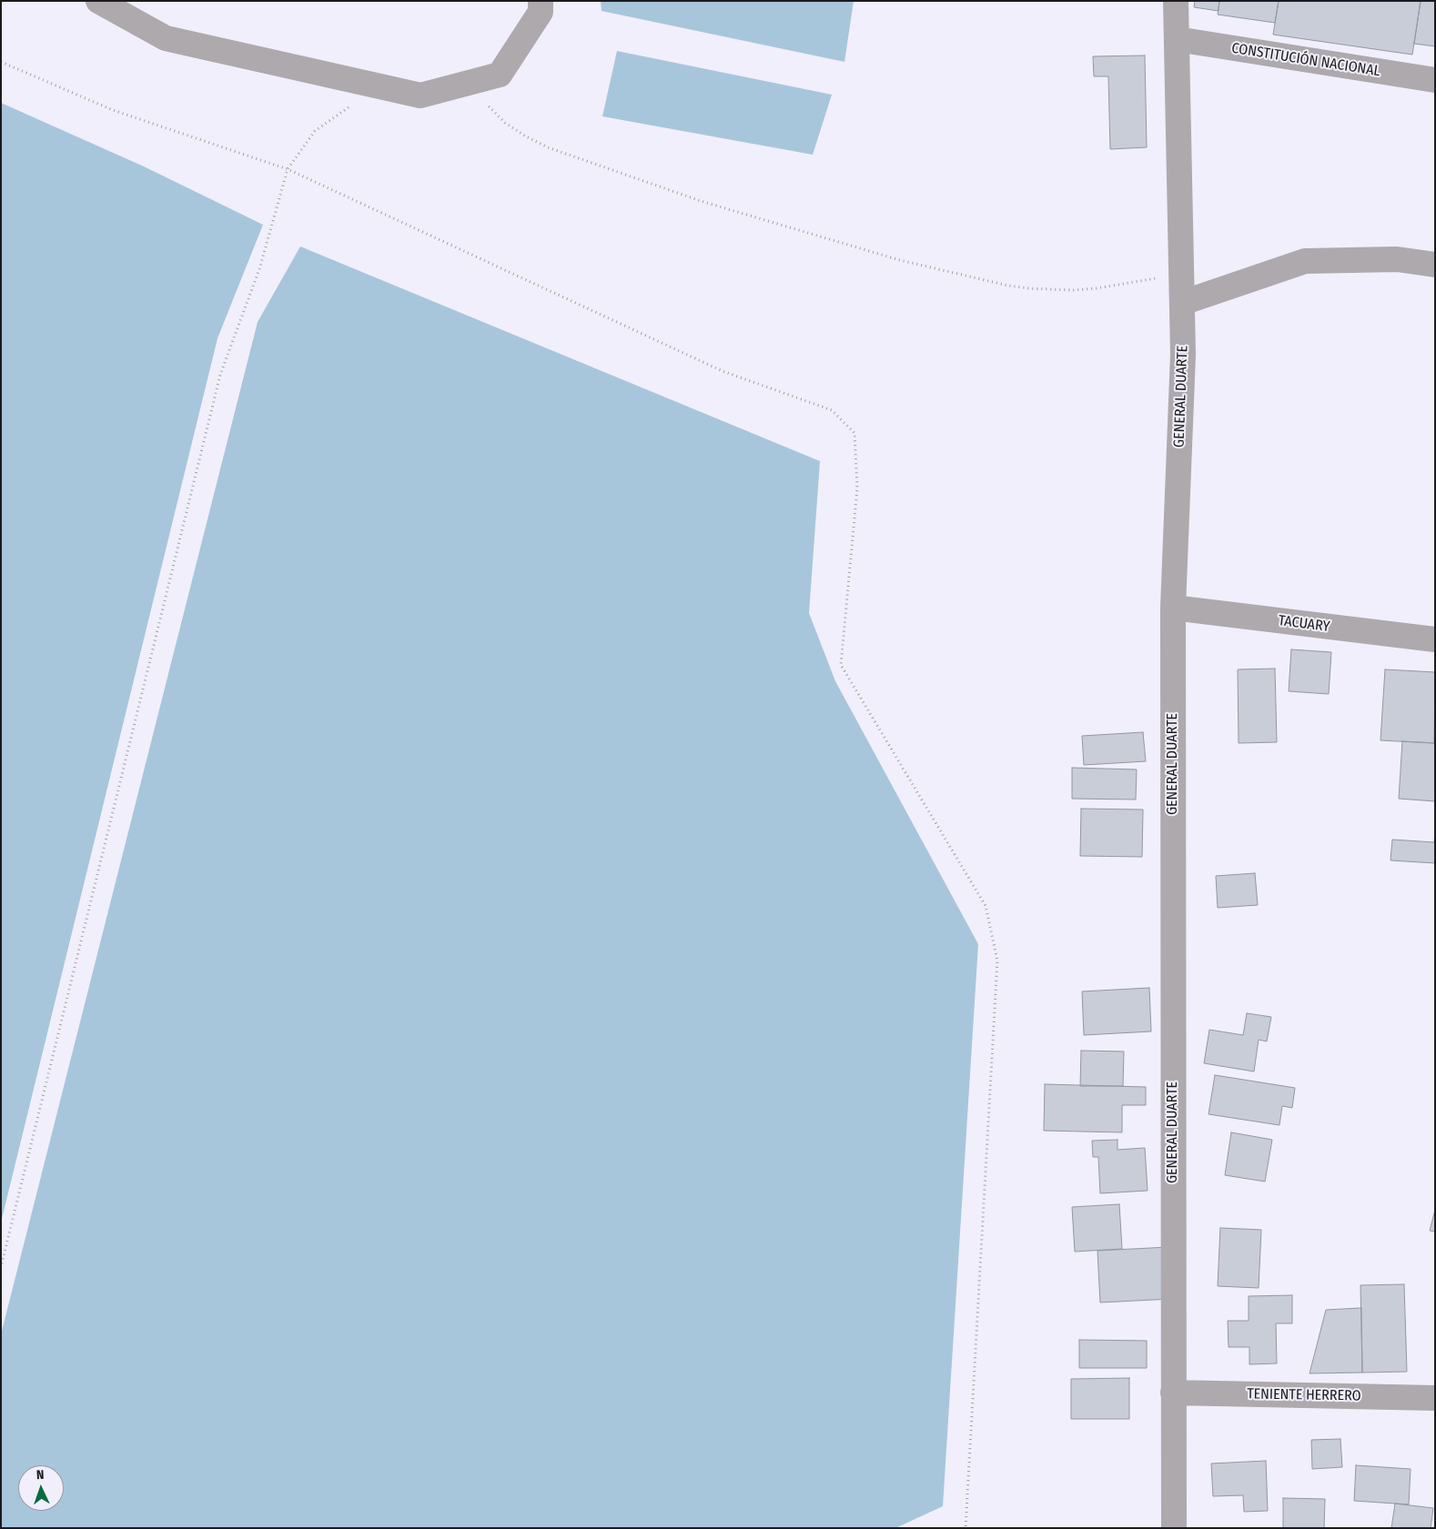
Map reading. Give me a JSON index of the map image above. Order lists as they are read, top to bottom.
{
  "streets": {
    "street": [
      "CONSTITUCIÓN NACIONAL",
      "GENERAL DUARTE",
      "TACUARY",
      "TENIENTE HERRERO"
    ]
  },
  "crossings": [
    ["CONSTITUCIÓN NACIONAL", "GENERAL DUARTE"],
    ["GENERAL DUARTE", "TACUARY"],
    ["GENERAL DUARTE", "TENIENTE HERRERO"]
  ],
  "north": "top"
}
